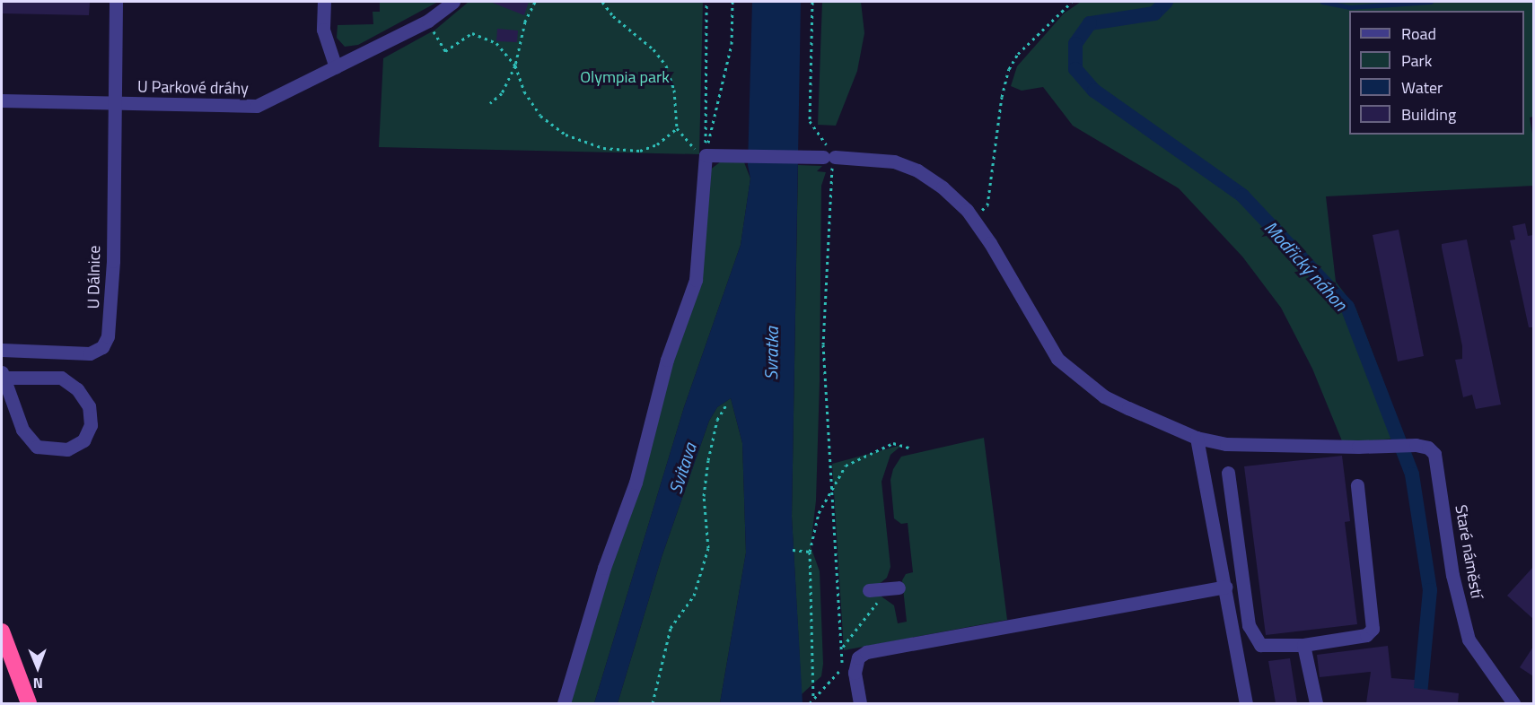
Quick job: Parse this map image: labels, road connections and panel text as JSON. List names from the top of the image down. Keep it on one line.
{"streets":{"street":["U Parkové dráhy","U Dálnice","Staré náměstí"]},"crossings":[["U Parkové dráhy","U Dálnice"]],"water":["Modřický náhon","Svratka","Svitava"],"parks":["Olympia park"],"legend":["Road","Park","Water","Building"],"north":"bottom"}
